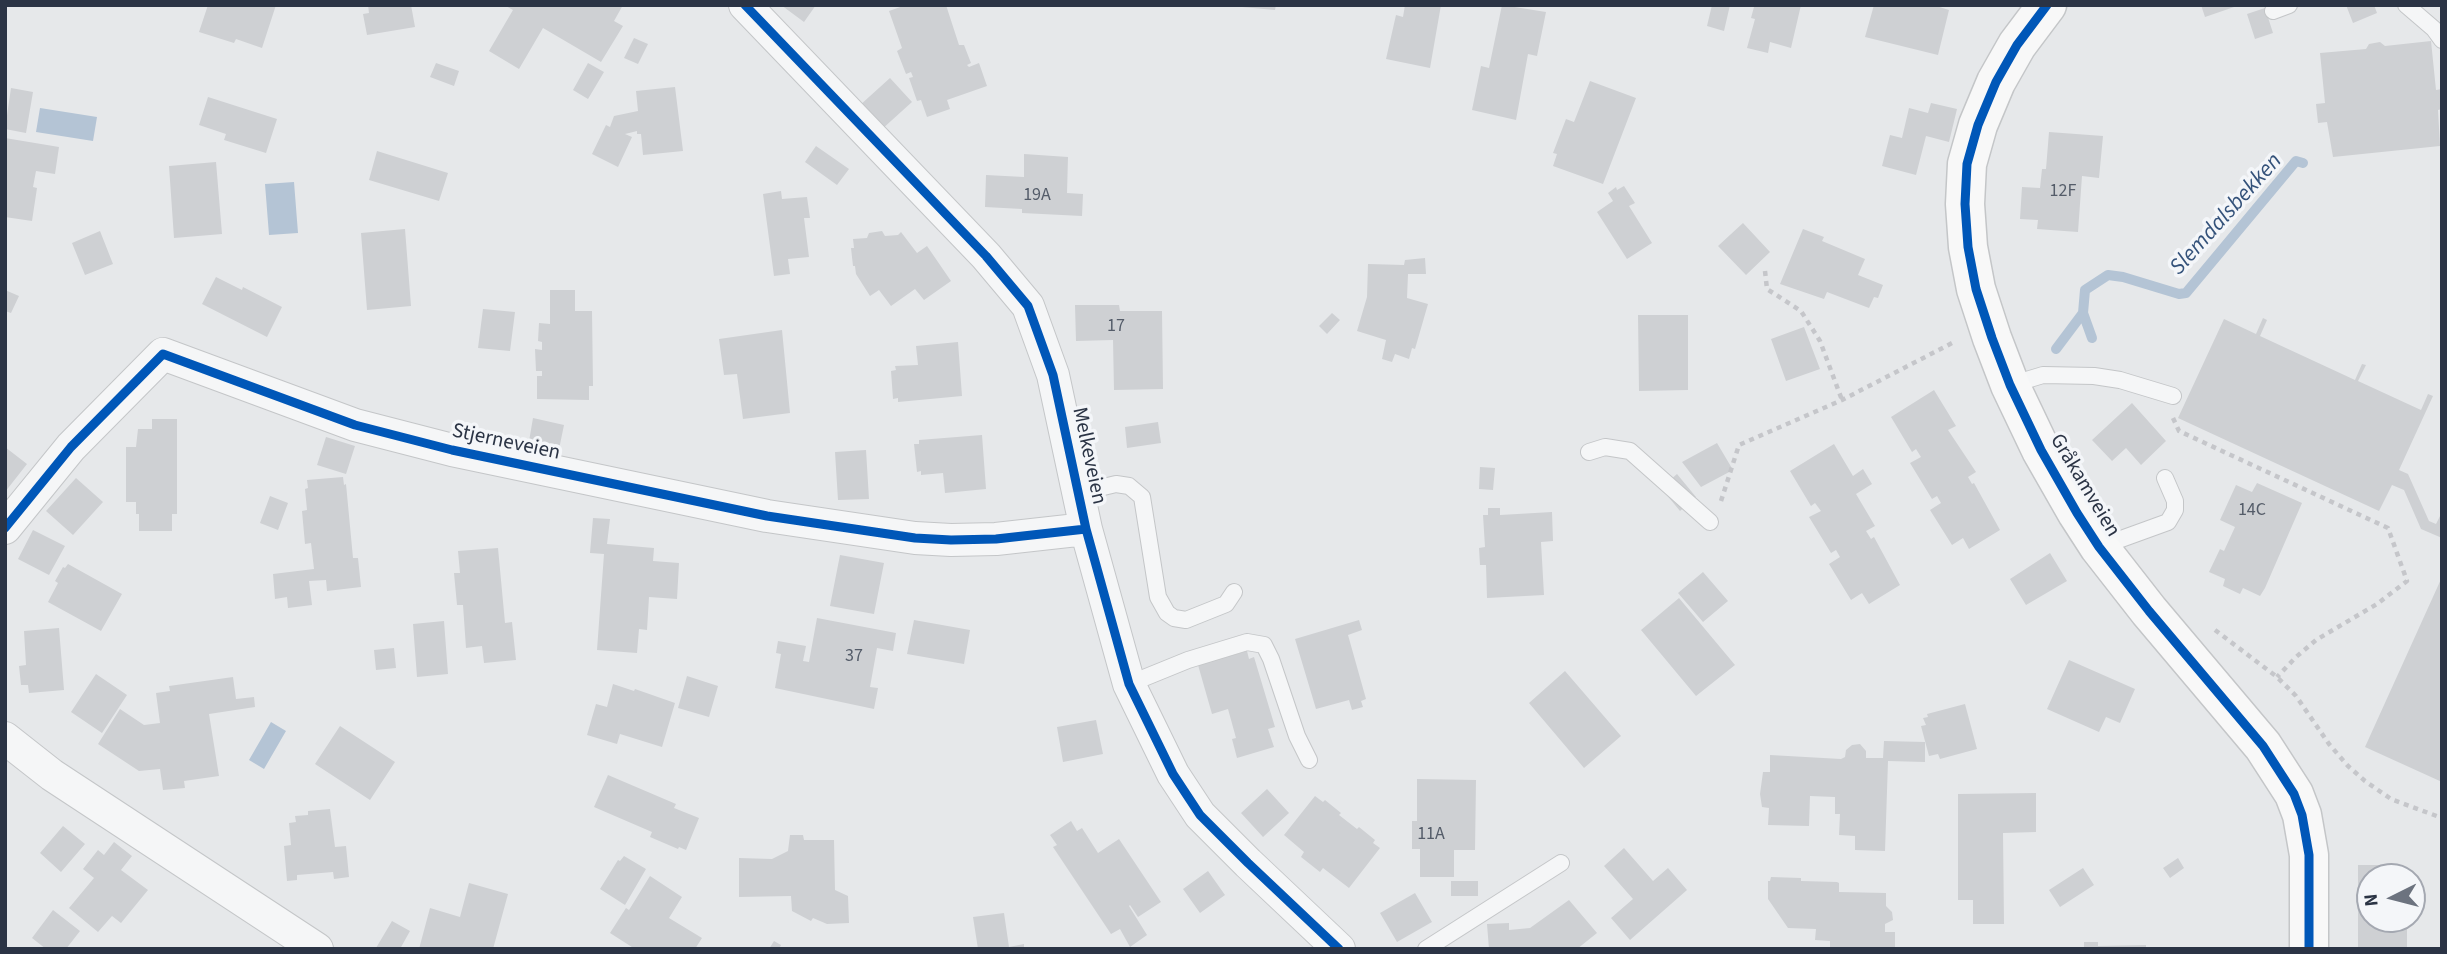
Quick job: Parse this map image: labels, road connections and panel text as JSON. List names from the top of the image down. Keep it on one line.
{"streets":{"street":["Stjerneveien","Melkeveien","Gråkamveien"]},"crossings":[["Stjerneveien","Melkeveien"]],"water":["Slemdalsbekken"],"house_numbers":["12F","19A","17","14C","37","11A"],"north":"left"}
